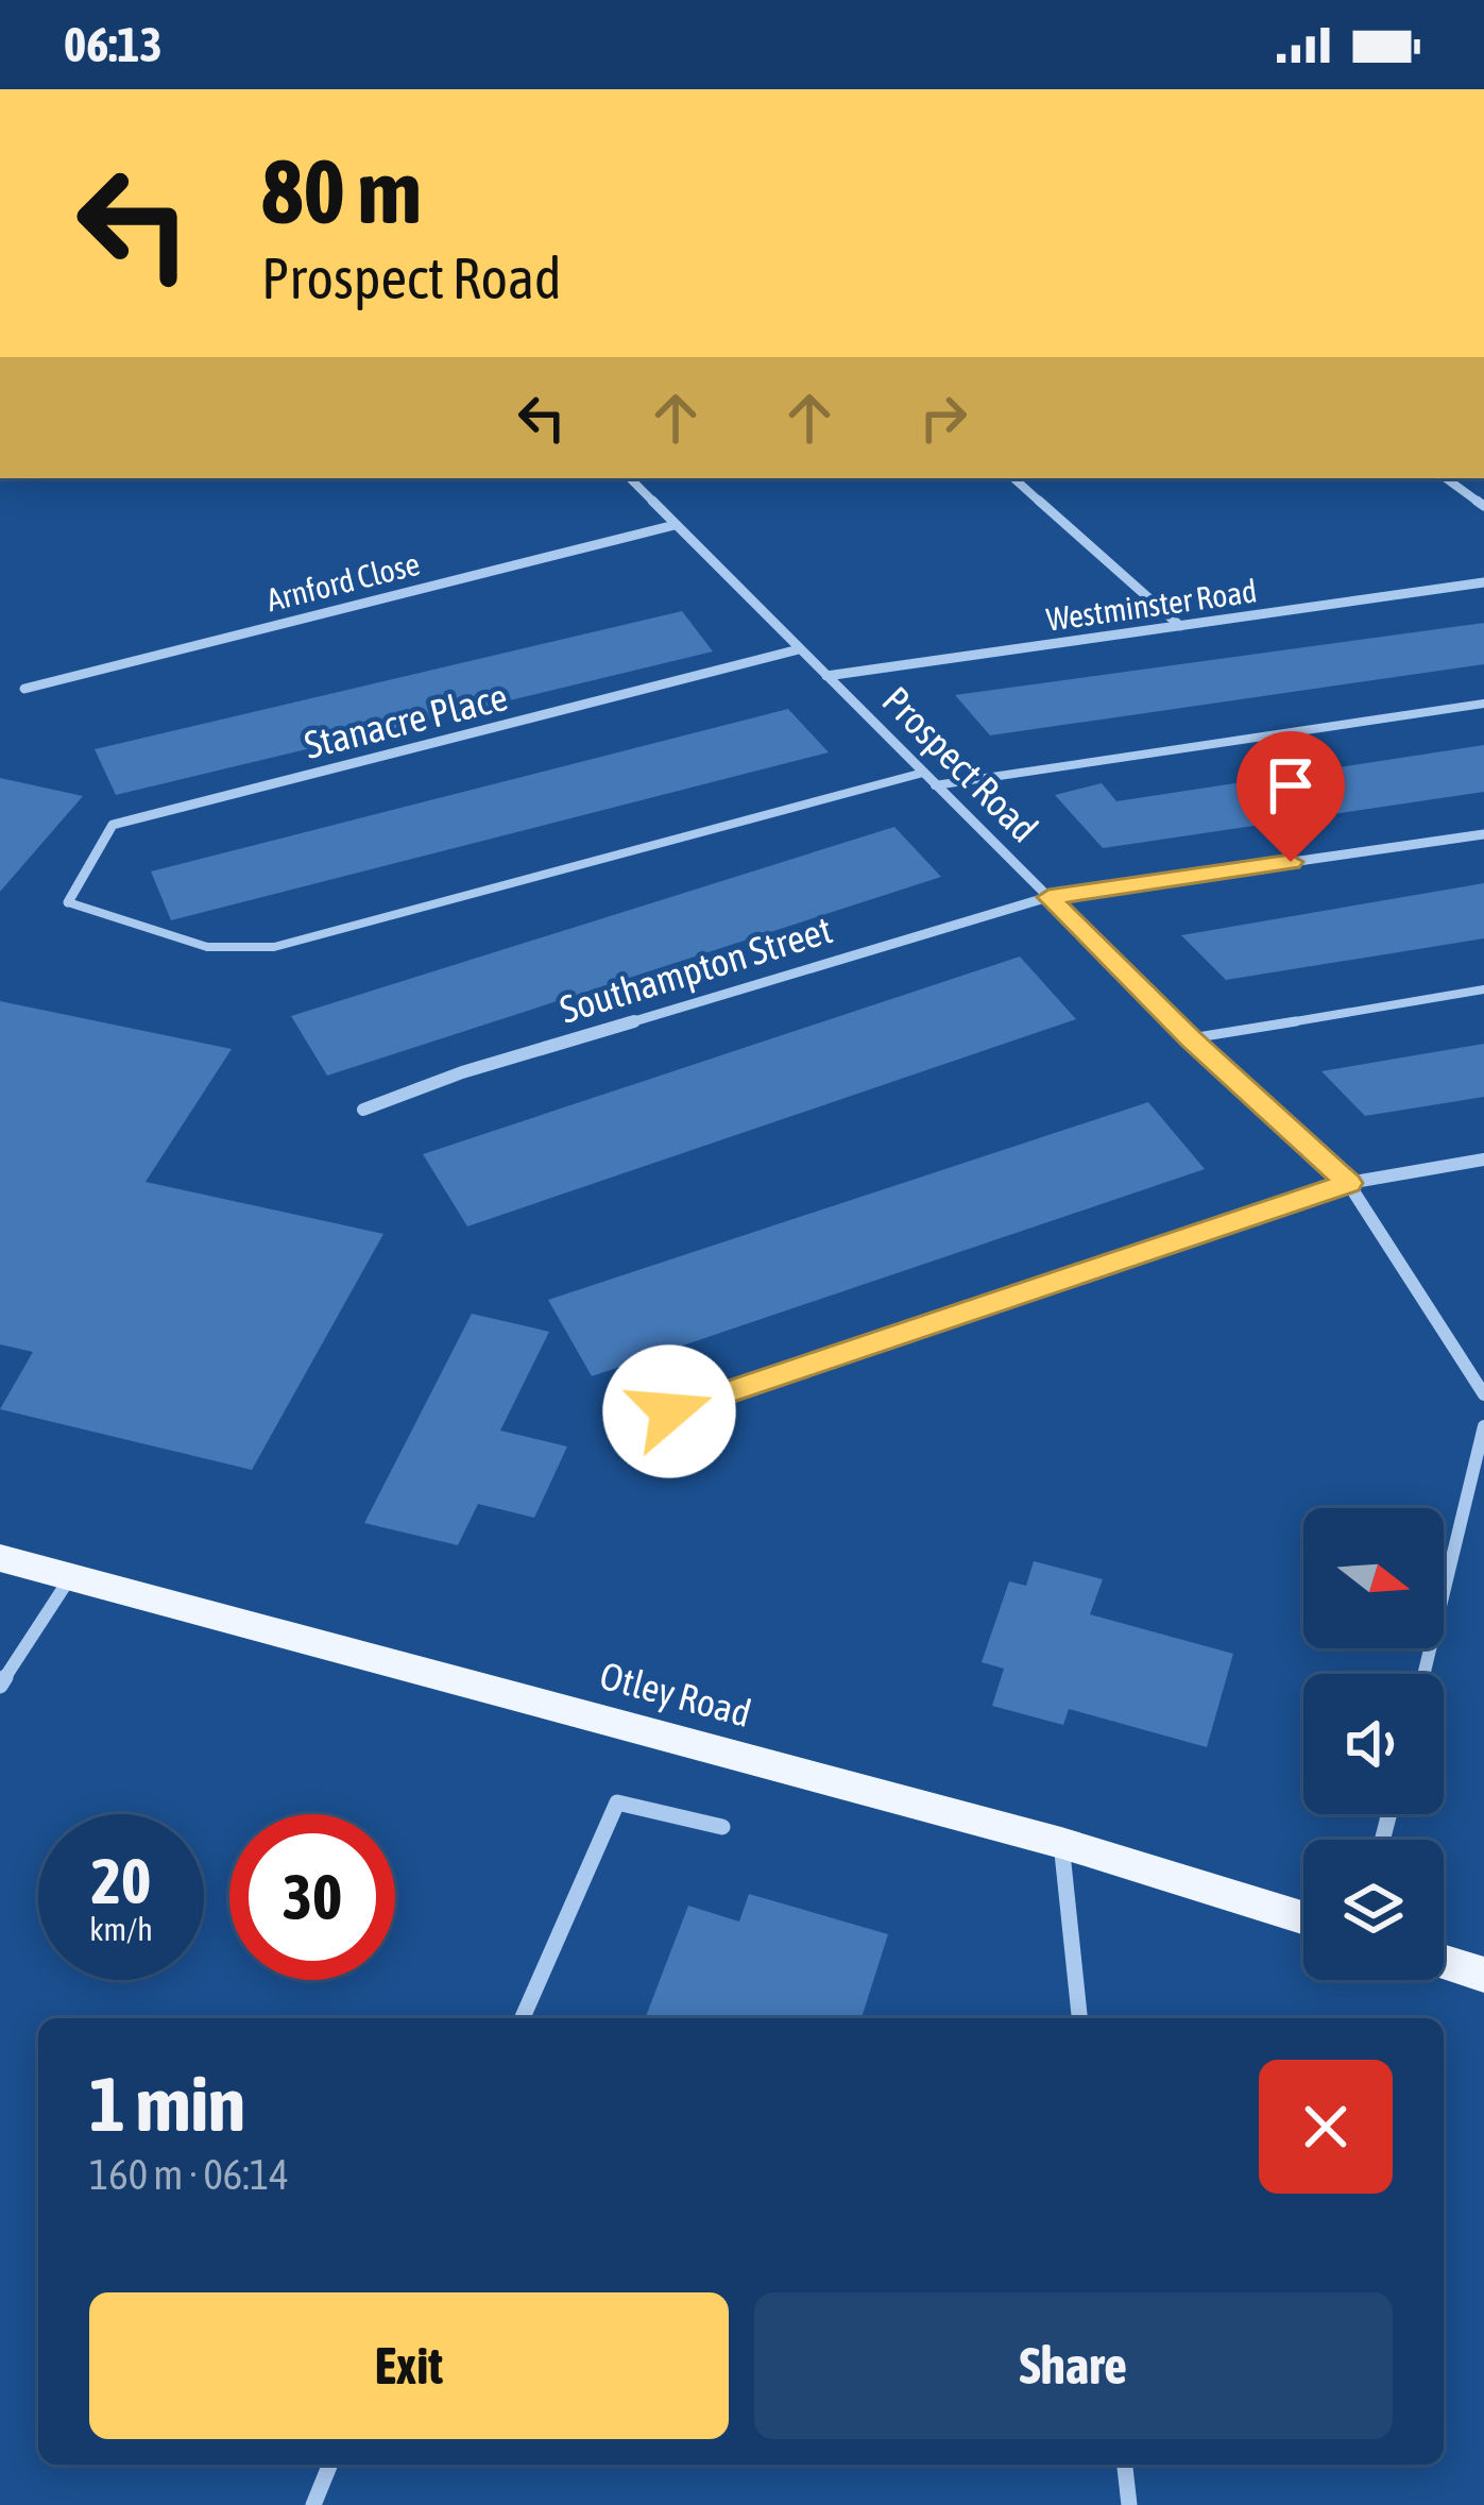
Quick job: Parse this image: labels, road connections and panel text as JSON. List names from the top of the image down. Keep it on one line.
{"streets":{"main road":["Otley Road"],"street":["Arnford Close","Westminster Road","Stanacre Place","Prospect Road","Southampton Street"]},"crossings":[["Arnford Close","Prospect Road"],["Westminster Road","Prospect Road"],["Stanacre Place","Prospect Road"],["Prospect Road","Southampton Street"]],"north":"right","page":{"status":"06:13","turn":["80 m","Prospect Road"],"speed":"20 km/h","limit":"30","heading":["1 min","160 m · 06:14"],"buttons":["Exit","Share"]}}
